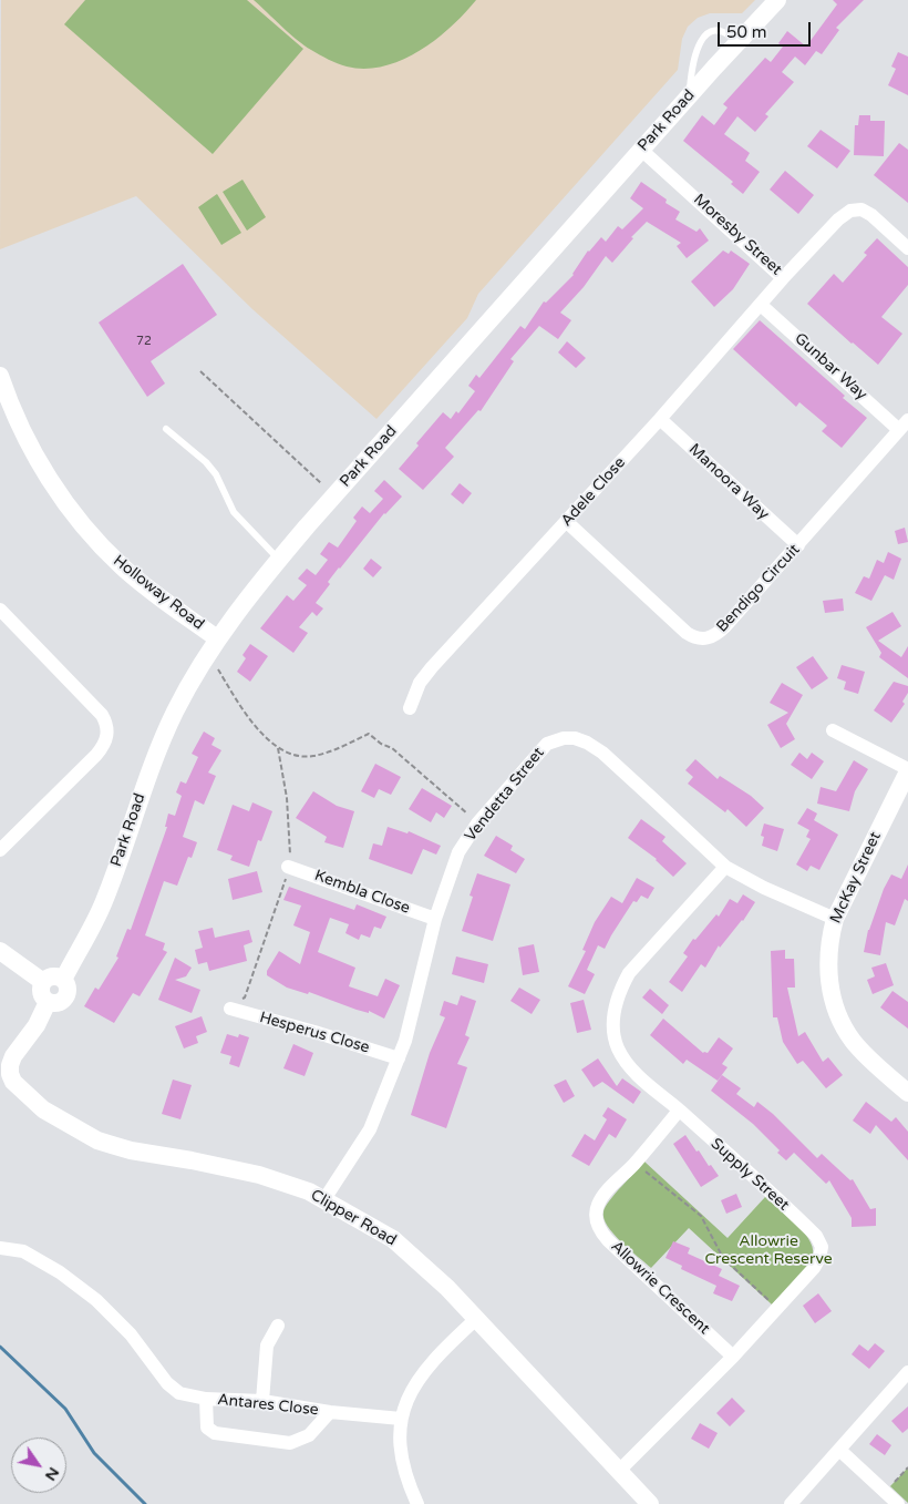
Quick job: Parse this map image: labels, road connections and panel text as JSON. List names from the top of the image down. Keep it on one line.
{"streets":{"street":["Park Road","Moresby Street","Gunbar Way","Manoora Way","Adele Close","Bendigo Circuit","Holloway Road","Vendetta Street","McKay Street","Kembla Close","Hesperus Close","Supply Street","Clipper Road","Allowrie Crescent","Antares Close"]},"crossings":[["Park Road","Moresby Street"],["Park Road","Holloway Road"],["Park Road","Clipper Road"],["Moresby Street","Adele Close"],["Gunbar Way","Adele Close"],["Gunbar Way","Bendigo Circuit"],["Manoora Way","Adele Close"],["Manoora Way","Bendigo Circuit"],["Adele Close","Bendigo Circuit"],["Vendetta Street","McKay Street"],["Vendetta Street","Kembla Close"],["Vendetta Street","Hesperus Close"],["Vendetta Street","Supply Street"],["Vendetta Street","Clipper Road"],["Supply Street","Clipper Road"],["Supply Street","Allowrie Crescent"]],"parks":["Allowrie Crescent Reserve"],"house_numbers":["72"],"scale_bar":"50 m","north":"bottom right"}
